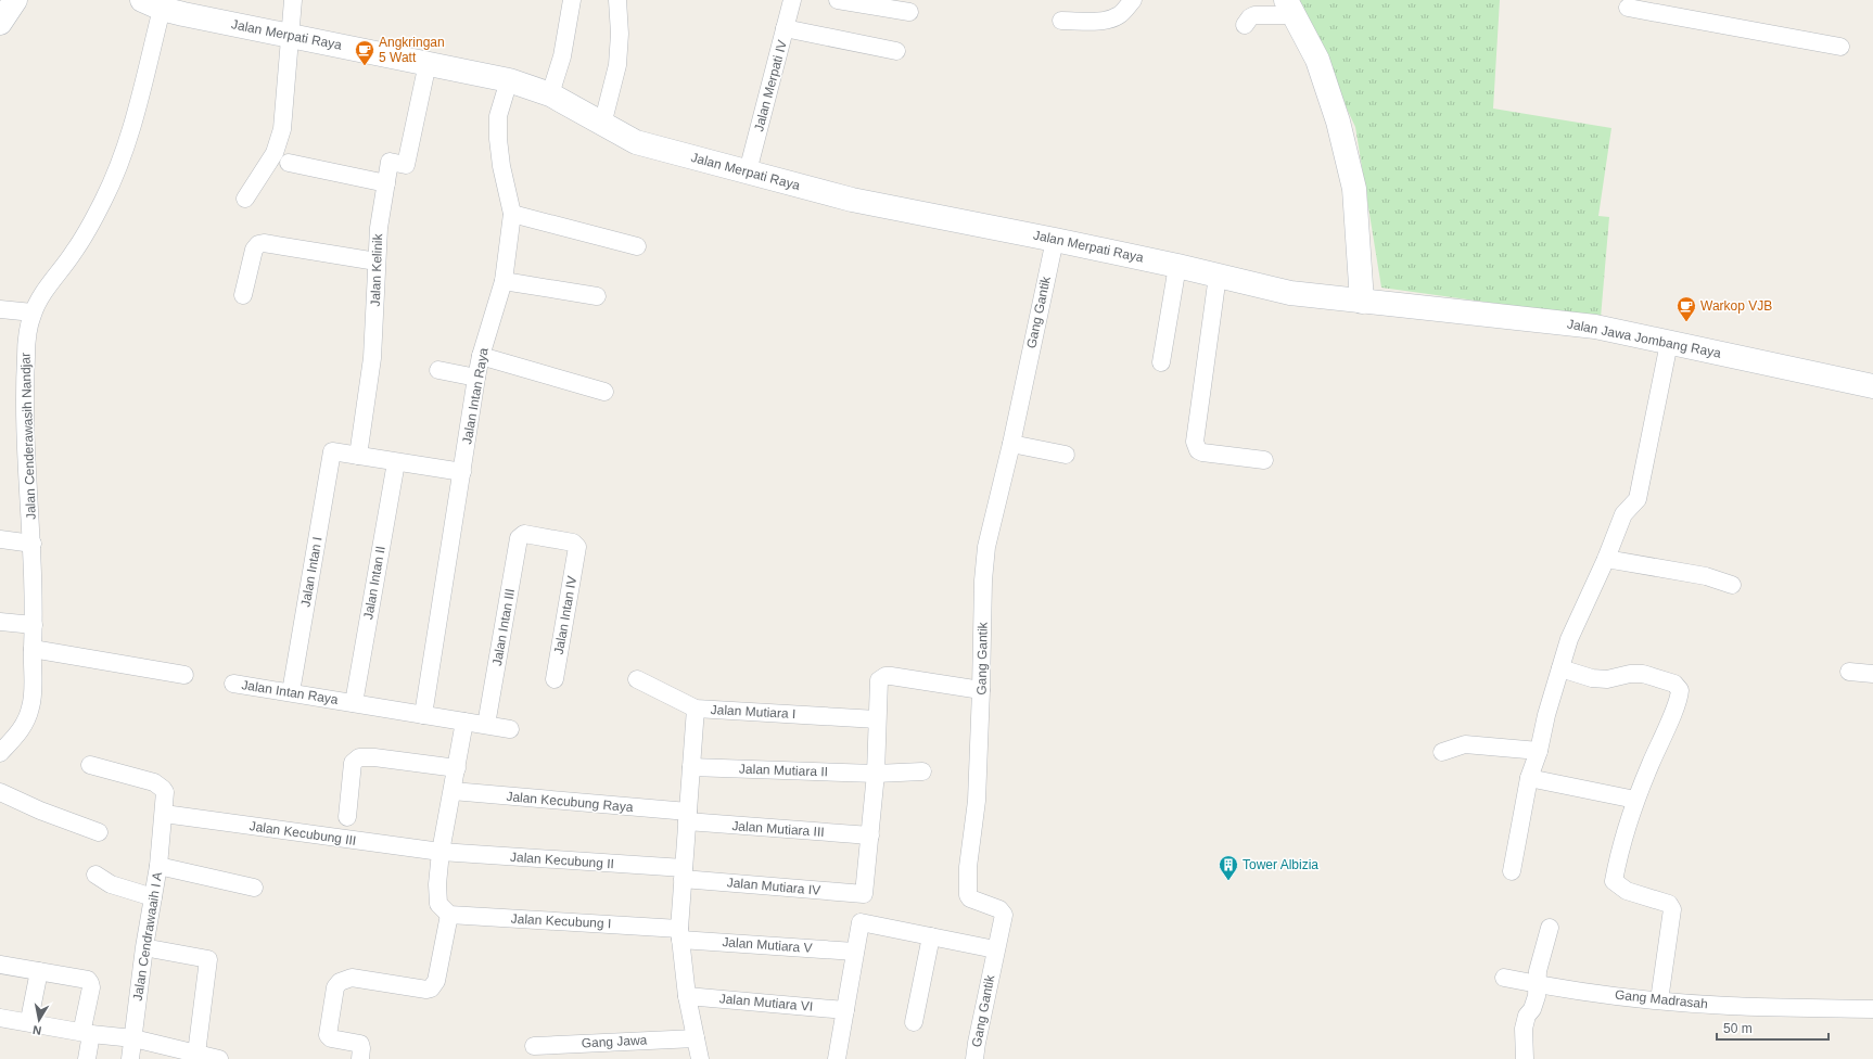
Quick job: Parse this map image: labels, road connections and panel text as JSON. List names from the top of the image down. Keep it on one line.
{"streets":{"main road":["Jalan Merpati Raya","Jalan Jawa Jombang Raya"],"street":["Jalan Merpati IV","Jalan Kelinik","Gang Gantik","Jalan Intan Raya","Jalan Cenderawasih Nandjar","Jalan Intan I","Jalan Intan II","Jalan Intan IV","Jalan Intan III","Jalan Mutiara I","Jalan Mutiara II","Jalan Kecubung Raya","Jalan Mutiara III","Jalan Kecubung III","Jalan Kecubung II","Jalan Mutiara IV","Jalan Kecubung I","Jalan Cendrawaaih I A","Jalan Mutiara V","Gang Madrasah","Jalan Mutiara VI","Gang Jawa"]},"crossings":[["Jalan Merpati Raya","Jalan Merpati IV"],["Jalan Merpati Raya","Jalan Kelinik"],["Jalan Merpati Raya","Gang Gantik"],["Jalan Merpati Raya","Jalan Jawa Jombang Raya"],["Jalan Merpati Raya","Jalan Intan Raya"],["Jalan Merpati Raya","Jalan Cenderawasih Nandjar"],["Jalan Kelinik","Jalan Intan I"],["Jalan Intan Raya","Jalan Intan I"],["Jalan Intan Raya","Jalan Intan II"],["Jalan Intan Raya","Jalan Intan III"],["Jalan Intan IV","Jalan Intan III"],["Jalan Kecubung Raya","Jalan Mutiara III"],["Jalan Mutiara III","Jalan Mutiara IV"],["Jalan Kecubung III","Jalan Kecubung II"],["Jalan Kecubung III","Jalan Cendrawaaih I A"],["Jalan Kecubung II","Jalan Mutiara IV"],["Jalan Kecubung I","Jalan Mutiara V"]],"places":{"cafe":["Angkringan 5 Watt","Warkop VJB"],"building":["Tower Albizia"]},"scale_bar":"50 m","north":"bottom"}
